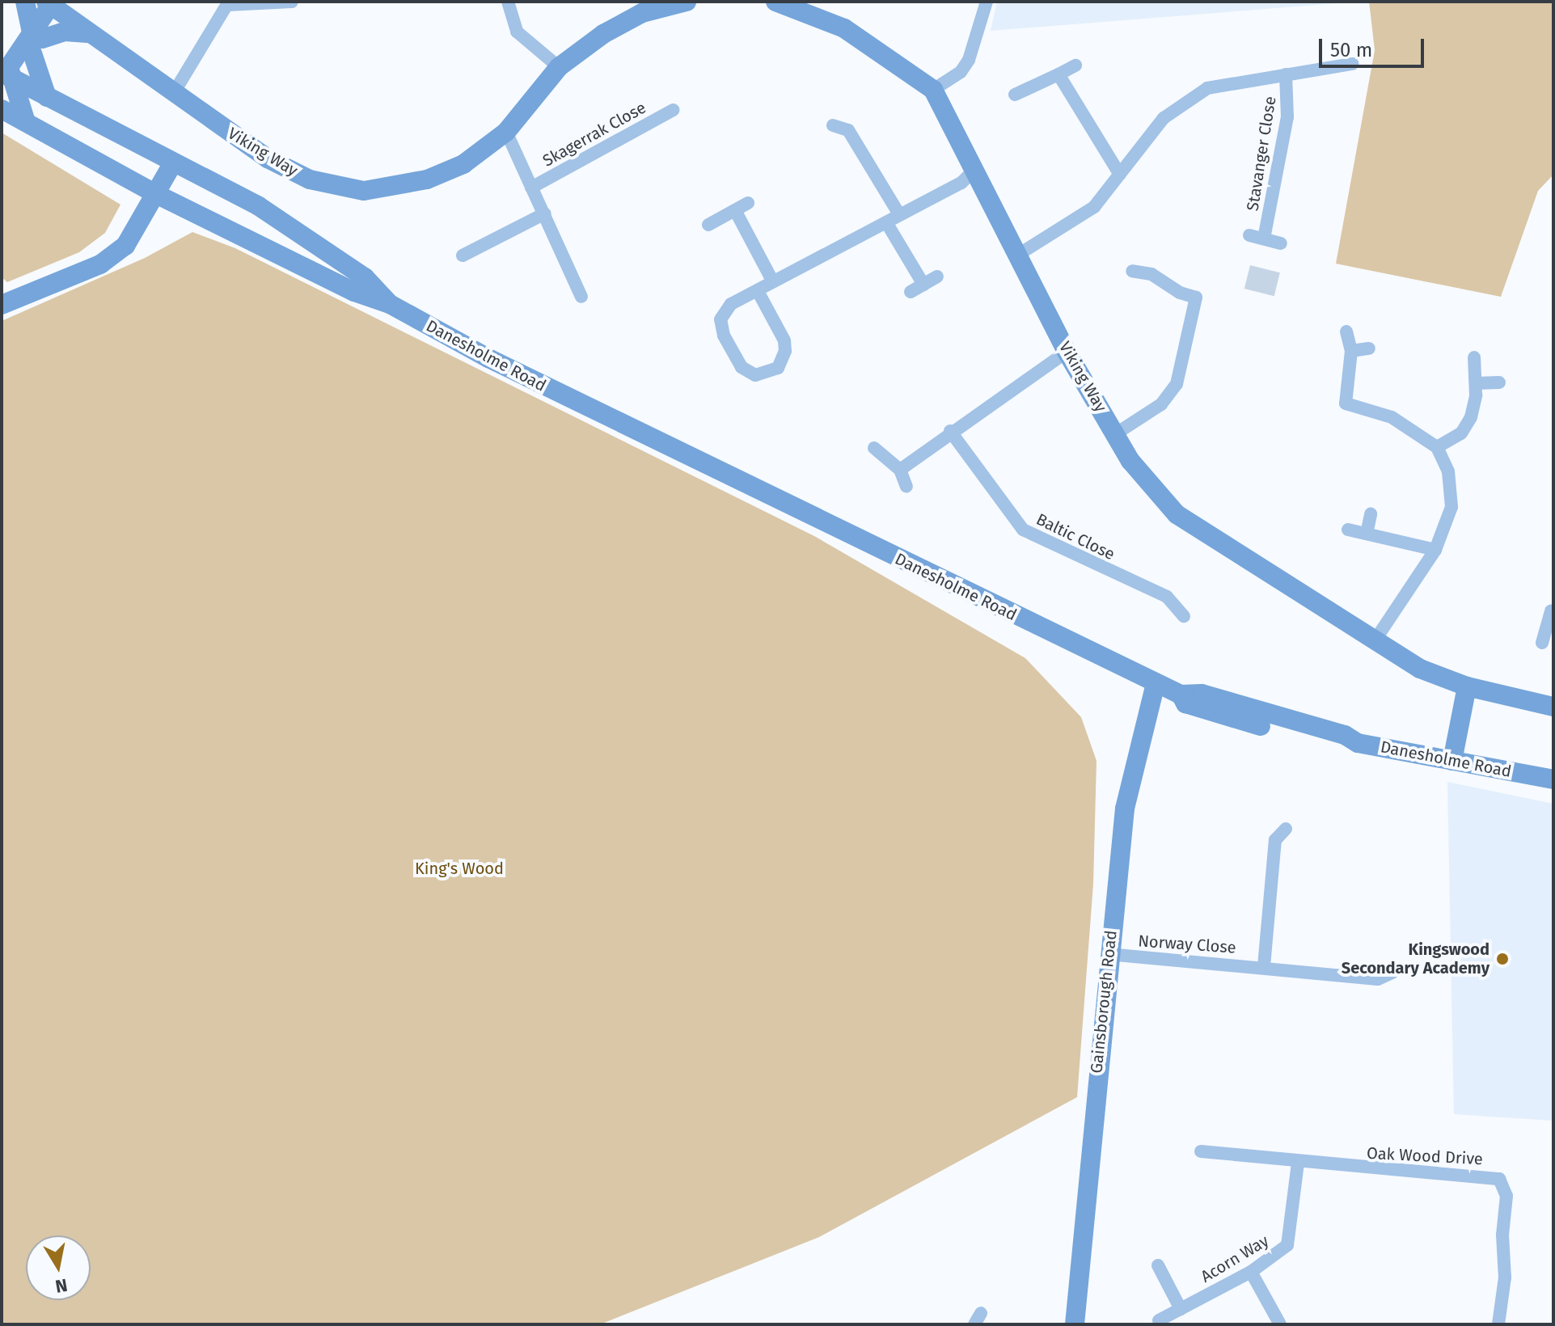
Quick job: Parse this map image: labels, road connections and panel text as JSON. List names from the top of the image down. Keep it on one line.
{"streets":{"street":["Skagerrak Close","Viking Way","Stavanger Close","Danesholme Road","Baltic Close","Norway Close","Gainsborough Road","Oak Wood Drive","Acorn Way"]},"crossings":[["Skagerrak Close","Viking Way"],["Viking Way","Stavanger Close"],["Danesholme Road","Gainsborough Road"],["Norway Close","Gainsborough Road"],["Oak Wood Drive","Acorn Way"]],"parks":["King's Wood"],"places":["Kingswood Secondary Academy"],"scale_bar":"50 m","north":"bottom"}
